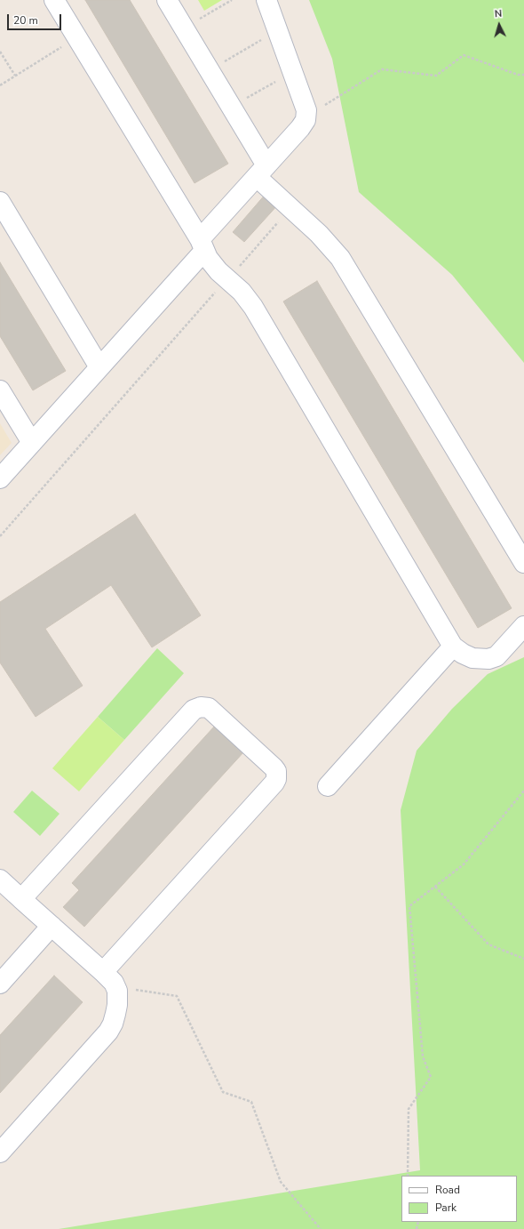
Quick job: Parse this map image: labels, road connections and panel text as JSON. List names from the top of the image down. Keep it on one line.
{"legend":["Road","Park"],"scale_bar":"20 m","north":"top"}
